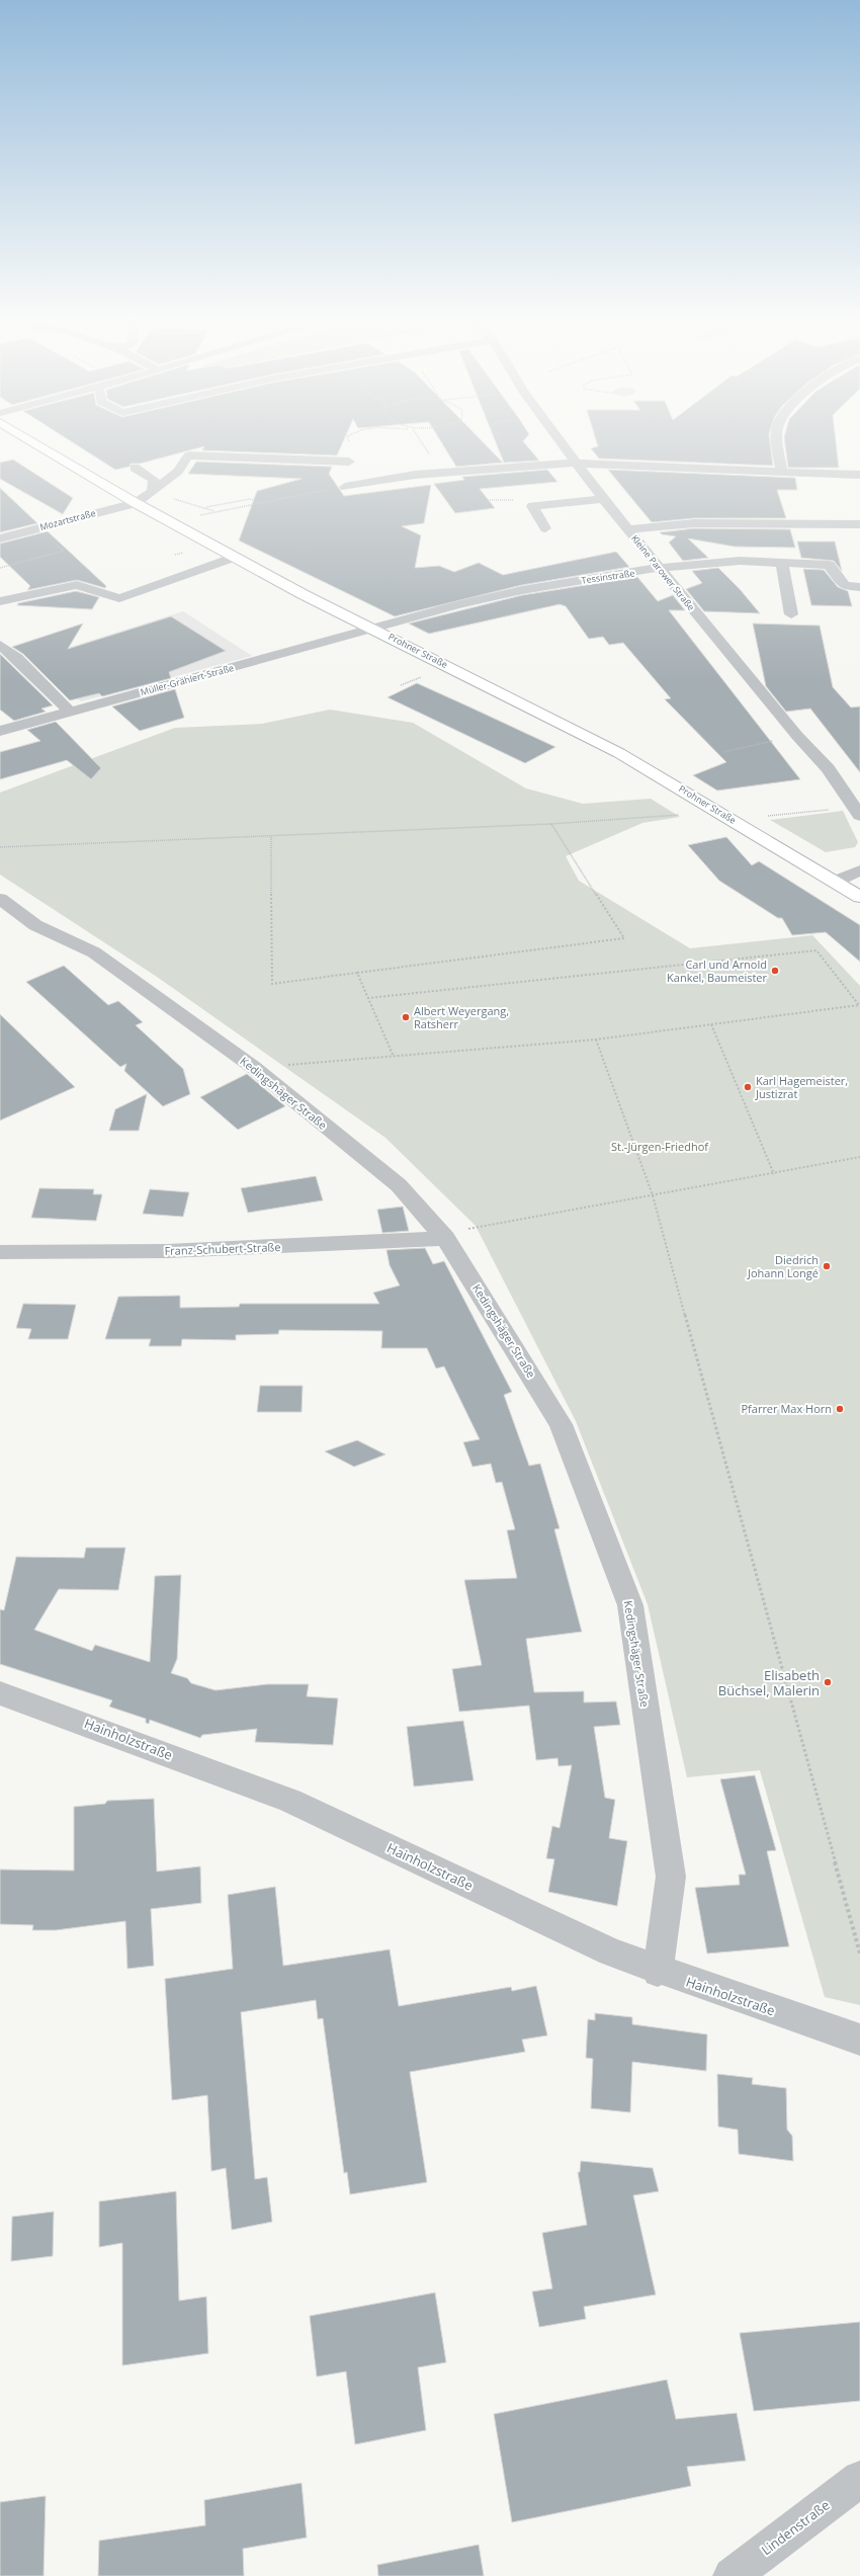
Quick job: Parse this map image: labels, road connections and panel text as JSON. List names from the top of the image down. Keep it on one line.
{"streets":{"main road":["Prohner Straße"],"street":["Mozartstraße","Kleine Parower Straße","Tessinstraße","Müller-Grählert-Straße","Kedingshäger Straße","Franz-Schubert-Straße","Hainholzstraße","Lindenstraße"]},"crossings":[["Mozartstraße","Prohner Straße"],["Kleine Parower Straße","Tessinstraße"],["Tessinstraße","Prohner Straße"],["Tessinstraße","Müller-Grählert-Straße"],["Prohner Straße","Müller-Grählert-Straße"],["Kedingshäger Straße","Franz-Schubert-Straße"],["Kedingshäger Straße","Hainholzstraße"]],"parks":["St.-Jürgen-Friedhof"],"places":["Carl und Arnold Kankel, Baumeister","Albert Weyergang, Ratsherr","Karl Hagemeister, Justizrat","Diedrich Johann Longé","Pfarrer Max Horn","Elisabeth Büchsel, Malerin"]}
